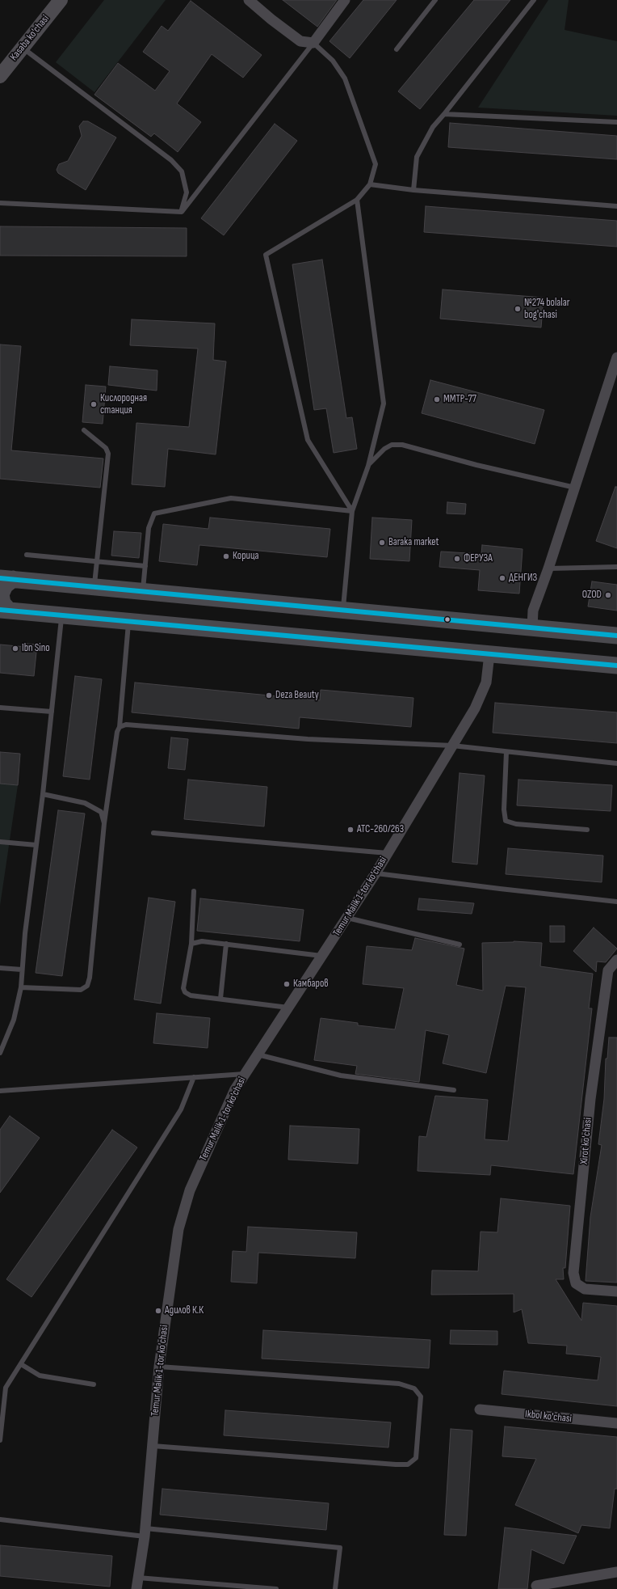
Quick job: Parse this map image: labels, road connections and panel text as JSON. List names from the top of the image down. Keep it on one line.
{"streets":{"street":["Kasaba ko'chasi","Temur Malik 1-tor ko'chasi","Xirot ko'chasi","Ikbol ko'chasi"]},"places":["№274 bolalar bog'chasi","MMTP-77","Кислородная станция","Baraka market","Корица","ФЕРУЗА","ДЕНГИЗ","OZOD","Ibn Sino","Deza Beauty","АТС-260/263","Камбаров","Адилов К.К"]}
